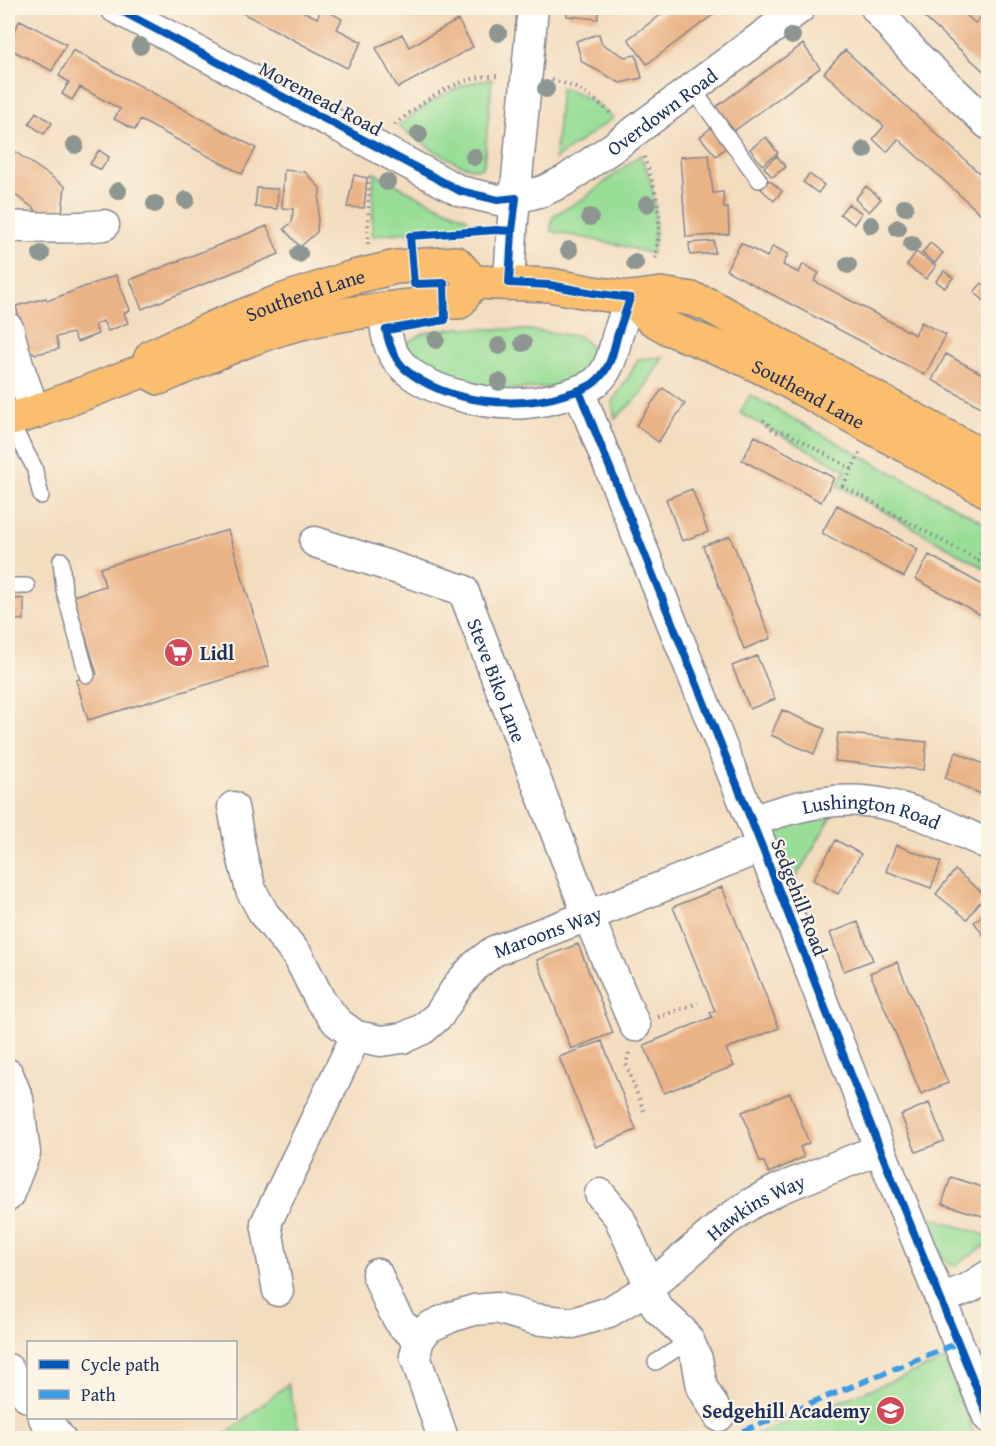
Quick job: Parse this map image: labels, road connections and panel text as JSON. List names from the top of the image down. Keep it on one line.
{"streets":{"main road":["Southend Lane"],"street":["Moremead Road","Overdown Road","Steve Biko Lane","Lushington Road","Sedgehill Road","Maroons Way","Hawkins Way"]},"crossings":[["Moremead Road","Overdown Road"],["Southend Lane","Sedgehill Road"],["Steve Biko Lane","Maroons Way"],["Lushington Road","Sedgehill Road"],["Lushington Road","Maroons Way"],["Sedgehill Road","Maroons Way"],["Sedgehill Road","Hawkins Way"]],"places":{"supermarket":["Lidl"],"school or university":["Sedgehill Academy"]},"legend":["Cycle path","Path"]}
